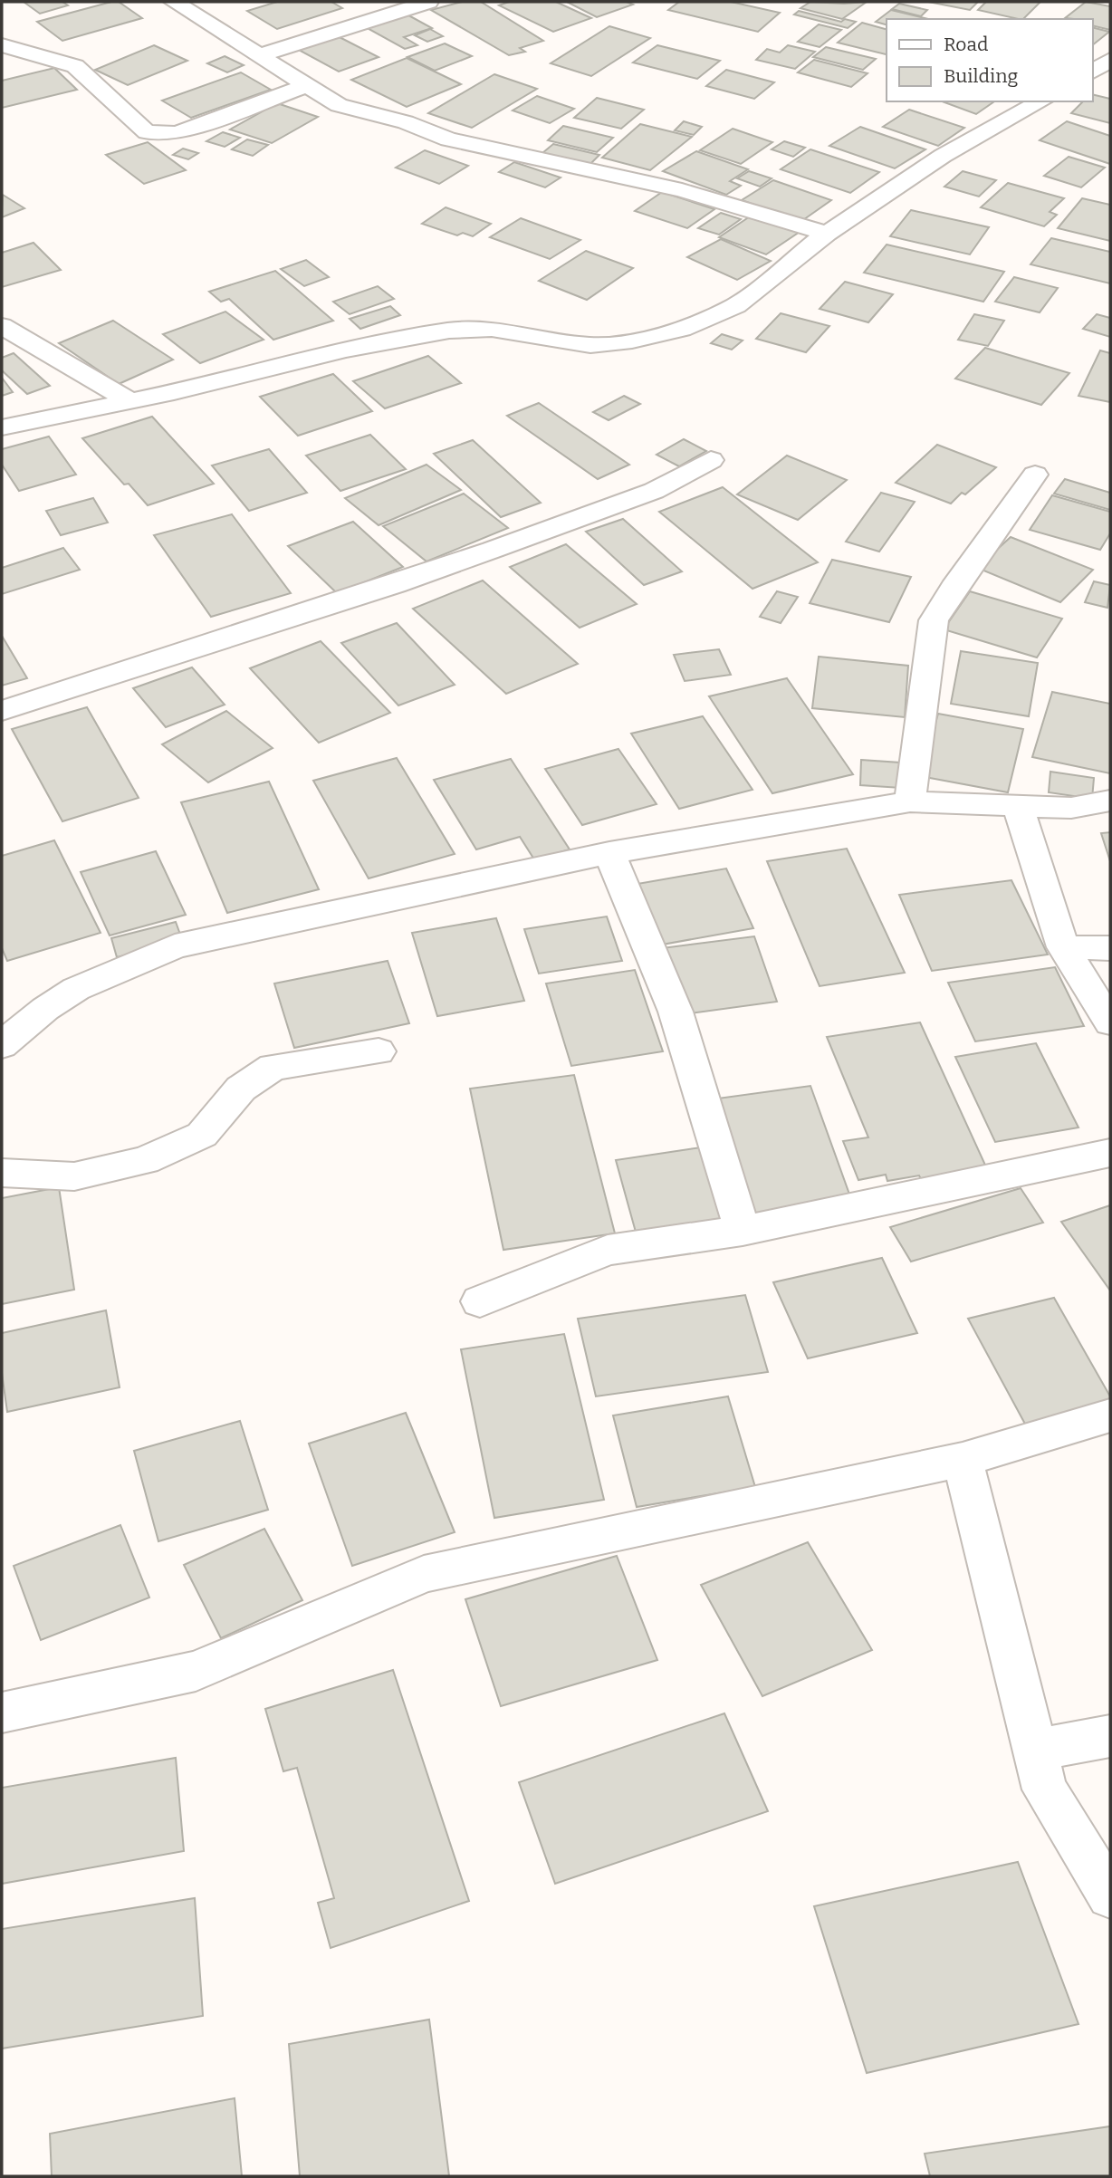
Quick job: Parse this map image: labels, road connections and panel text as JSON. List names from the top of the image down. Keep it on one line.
{"legend":["Road","Building"]}
